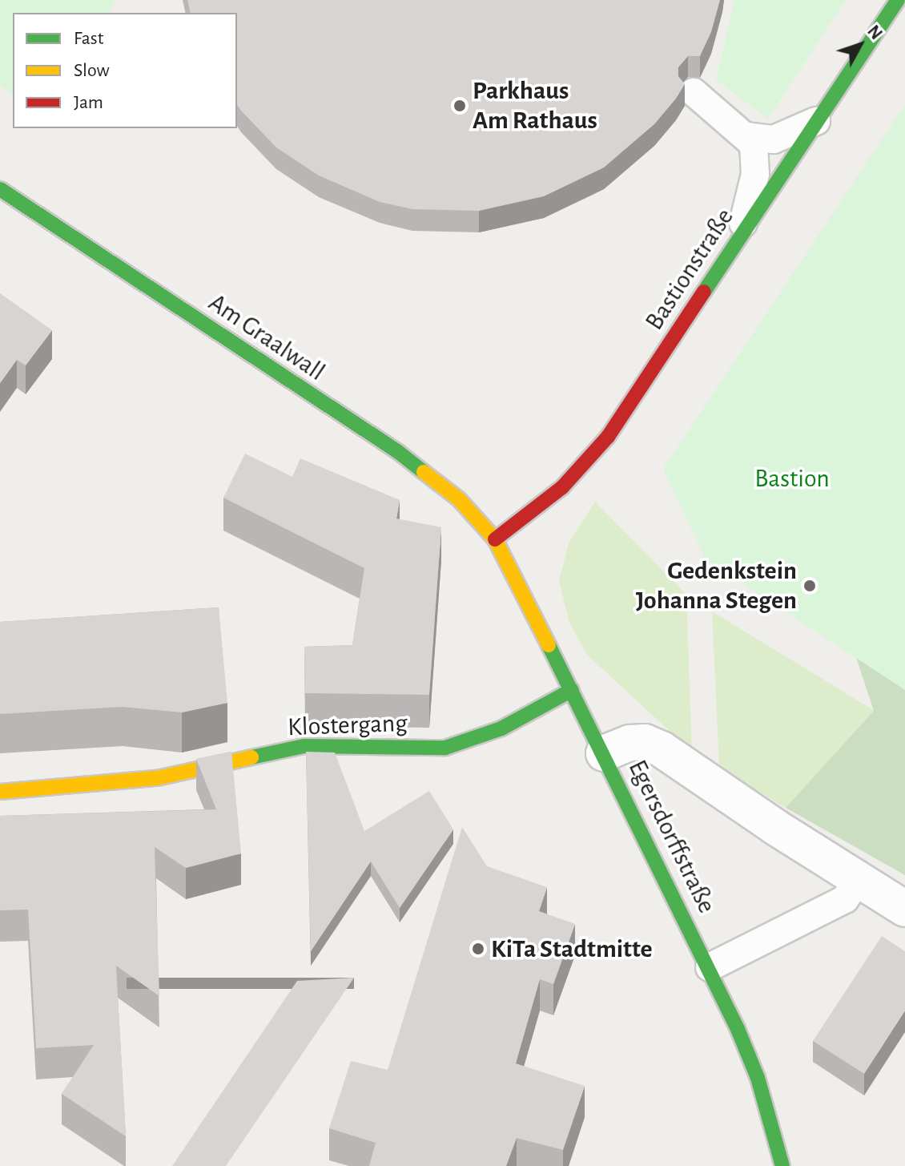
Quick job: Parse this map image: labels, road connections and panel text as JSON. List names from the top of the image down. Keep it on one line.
{"streets":{"street":["Bastionstraße","Am Graalwall","Klostergang","Egersdorffstraße"]},"crossings":[["Bastionstraße","Am Graalwall"],["Bastionstraße","Egersdorffstraße"],["Am Graalwall","Egersdorffstraße"],["Klostergang","Egersdorffstraße"]],"parks":["Bastion"],"places":["Parkhaus Am Rathaus","Gedenkstein Johanna Stegen","KiTa Stadtmitte"],"legend":["Fast","Slow","Jam"],"north":"top right"}
